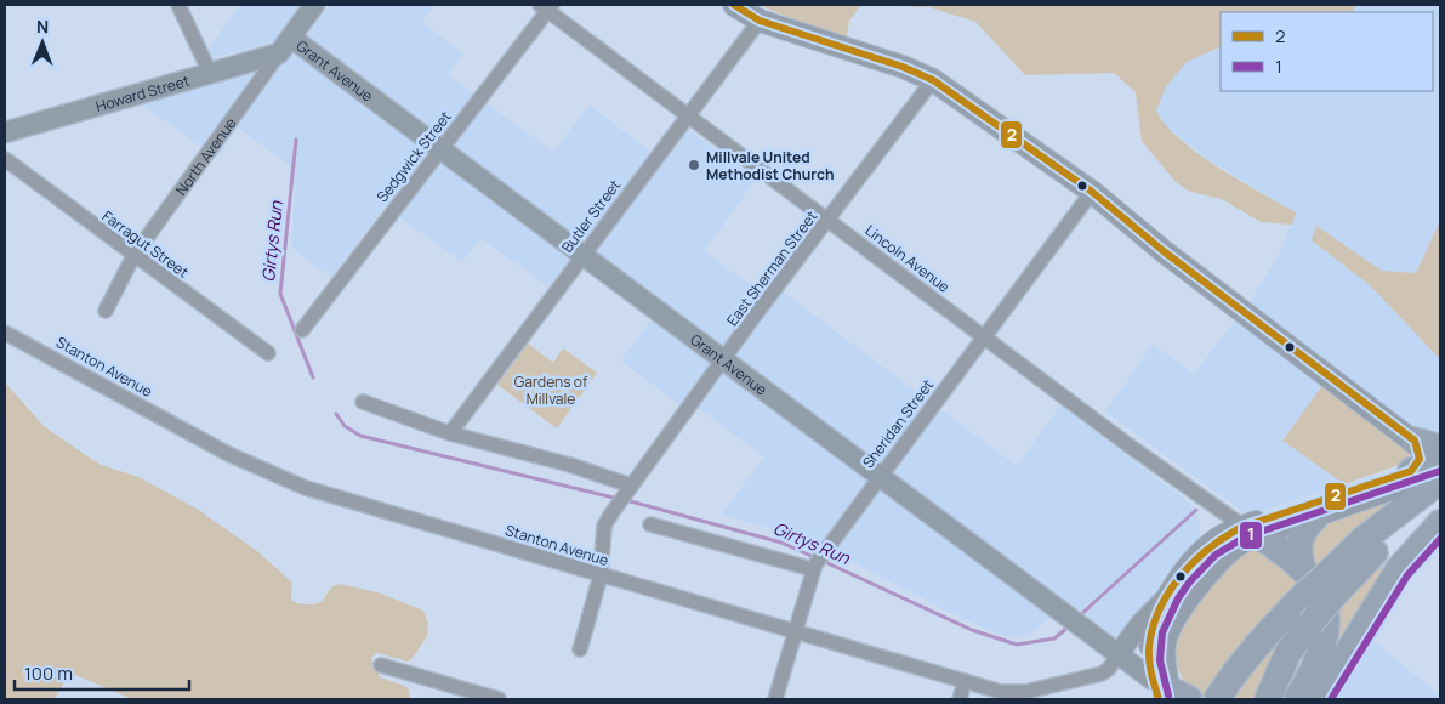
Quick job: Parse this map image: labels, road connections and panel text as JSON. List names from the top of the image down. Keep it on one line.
{"streets":{"street":["Grant Avenue","Howard Street","North Avenue","Sedgwick Street","Butler Street","Farragut Street","Lincoln Avenue","East Sherman Street","Stanton Avenue","Sheridan Street"]},"crossings":[["Grant Avenue","Howard Street"],["Grant Avenue","North Avenue"],["Grant Avenue","Sedgwick Street"],["Grant Avenue","Butler Street"],["Grant Avenue","East Sherman Street"],["Grant Avenue","Stanton Avenue"],["Grant Avenue","Sheridan Street"],["Howard Street","North Avenue"],["North Avenue","Farragut Street"],["Sedgwick Street","Lincoln Avenue"],["Butler Street","Lincoln Avenue"],["Lincoln Avenue","East Sherman Street"],["Lincoln Avenue","Sheridan Street"],["East Sherman Street","Stanton Avenue"],["Stanton Avenue","Sheridan Street"]],"water":["Girtys Run"],"parks":["Gardens of Millvale"],"places":["Millvale United Methodist Church"],"lines":["transit line 2","transit line 1"],"legend":["2","1"],"scale_bar":"100 m","north":"top"}
